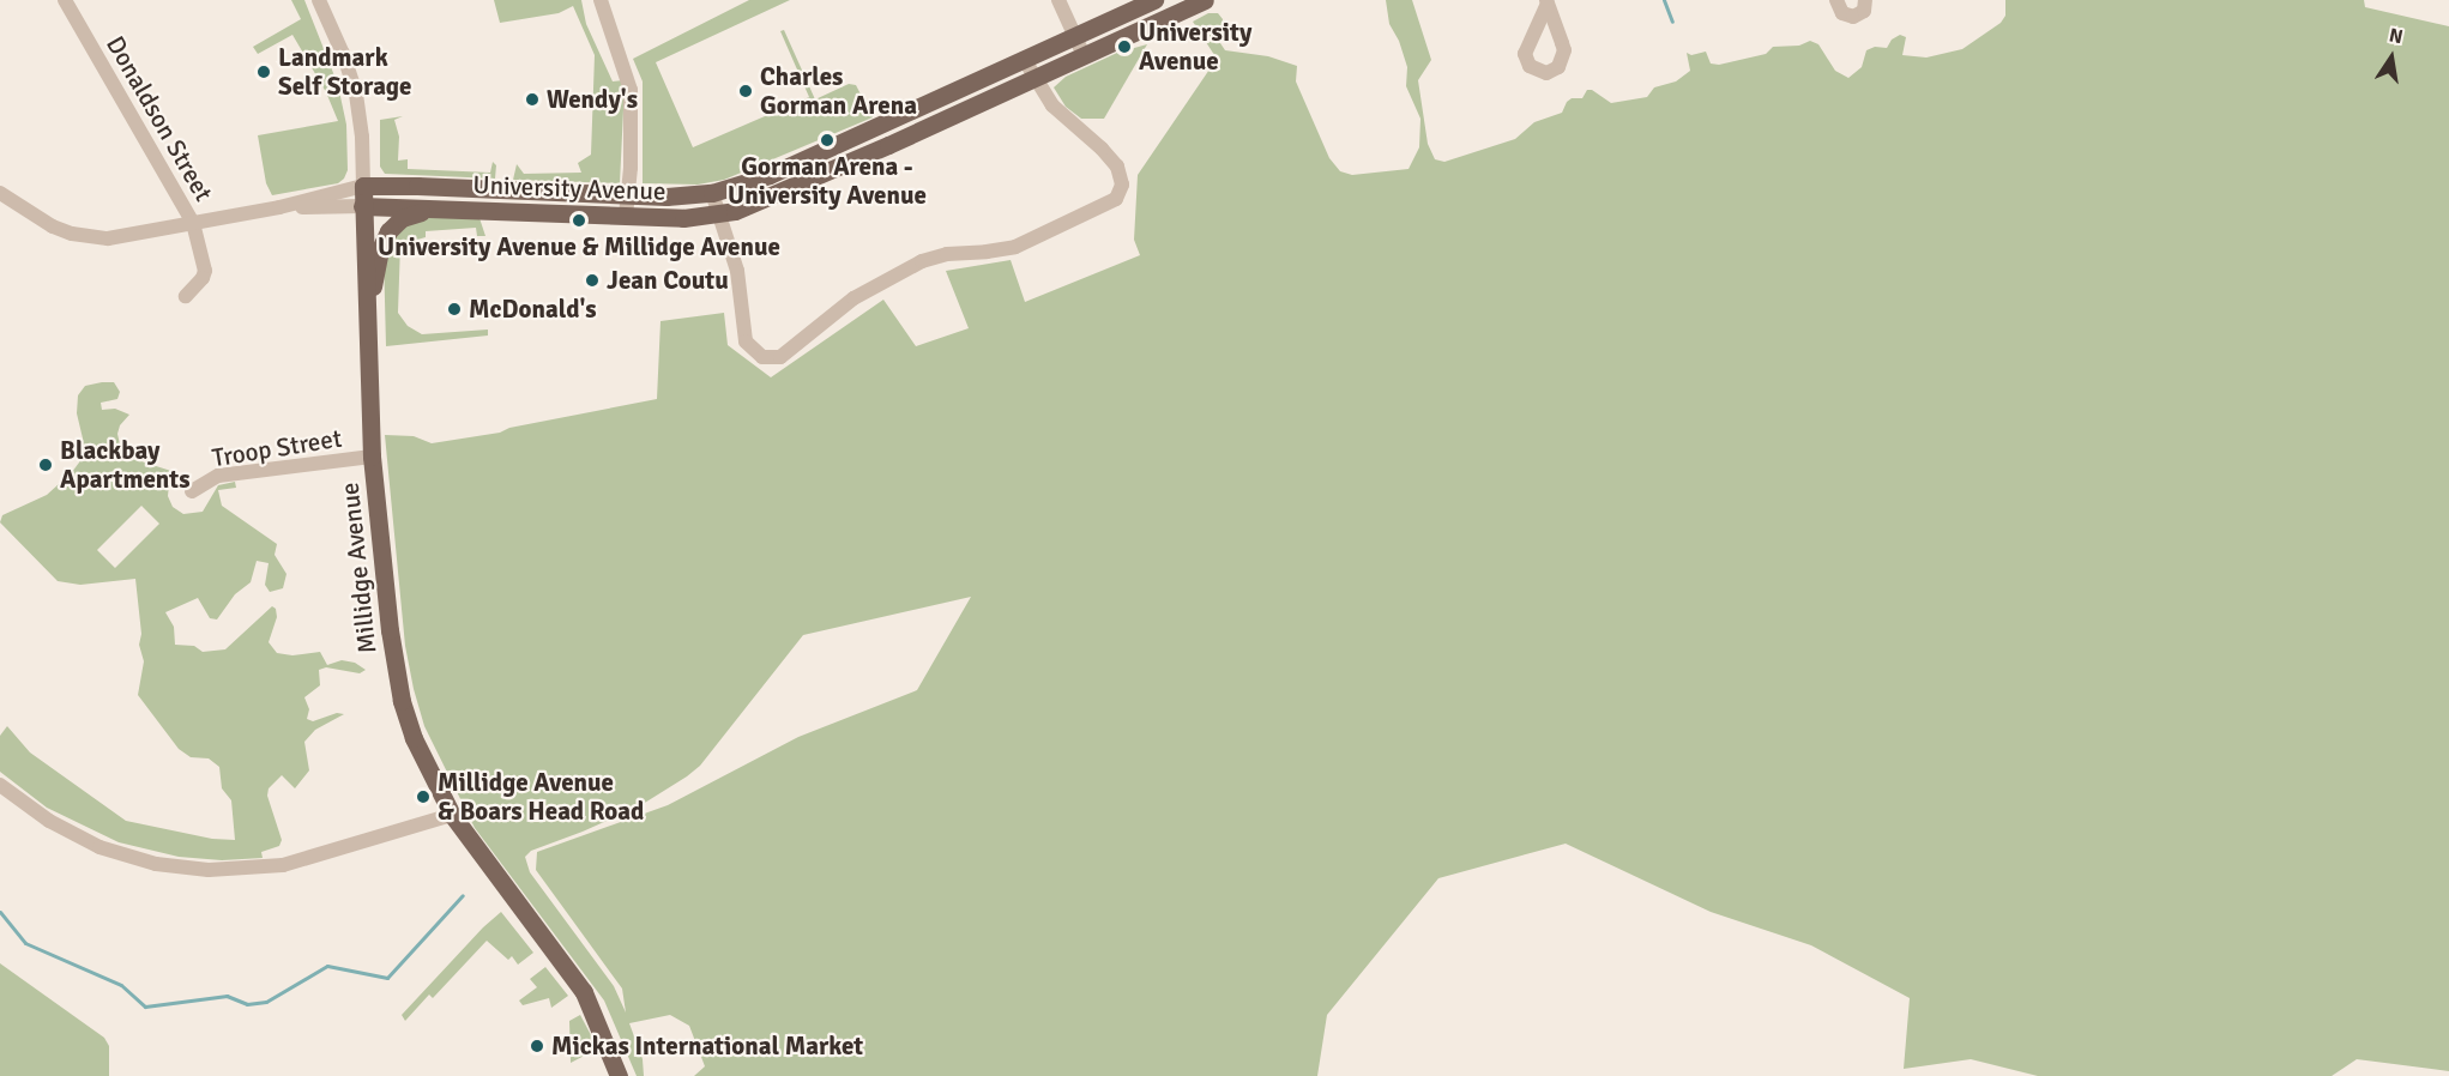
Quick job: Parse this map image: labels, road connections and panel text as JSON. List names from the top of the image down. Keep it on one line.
{"streets":{"main road":["University Avenue","Millidge Avenue"],"street":["Donaldson Street","Troop Street"]},"crossings":[["University Avenue","Millidge Avenue"],["Troop Street","Millidge Avenue"]],"places":["University Avenue","Landmark Self Storage","Charles Gorman Arena","Wendy's","Gorman Arena - University Avenue","University Avenue & Millidge Avenue","Jean Coutu","McDonald's","Blackbay Apartments","Millidge Avenue & Boars Head Road","Mickas International Market"],"north":"top"}
